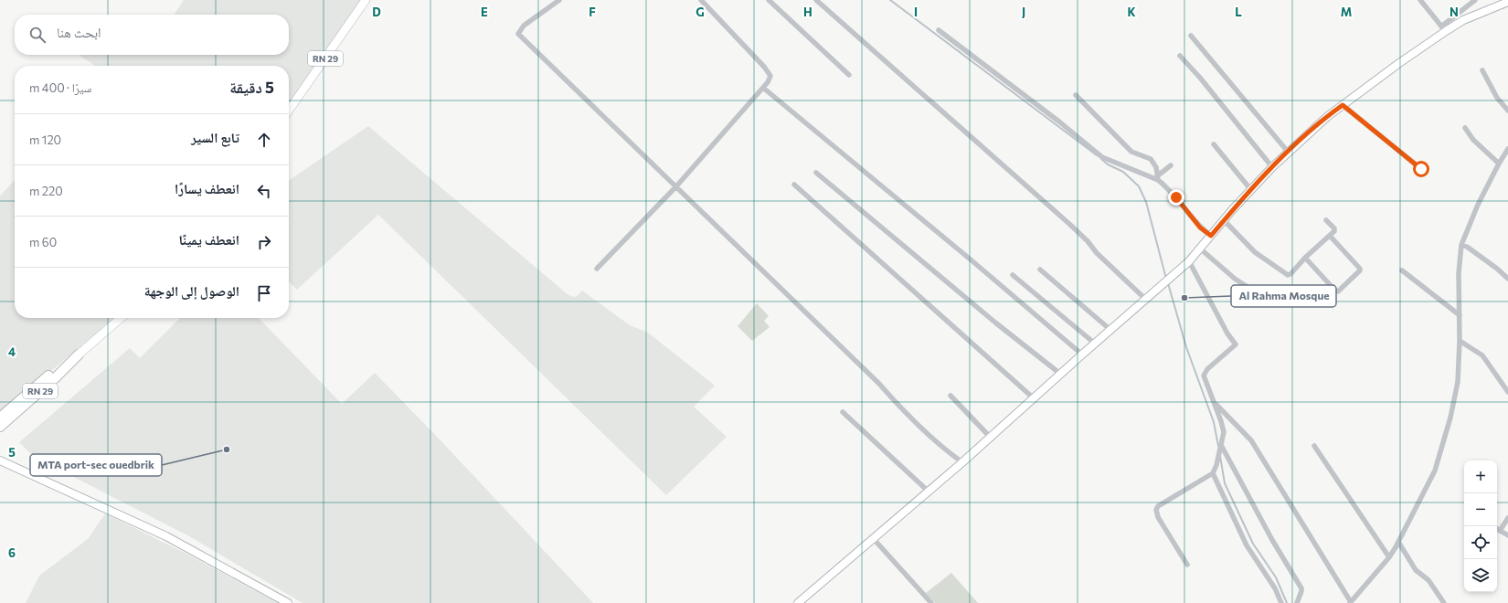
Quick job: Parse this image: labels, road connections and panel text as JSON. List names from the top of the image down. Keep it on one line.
{"streets":{"highway":["RN 29"]},"places":["Al Rahma Mosque","MTA port-sec ouedbrik"],"page":{"search":"ابحث هنا","heading":["5 دقيقة","سيرًا · 400 m"],"list":[["تابع السير","120 m"],["انعطف يسارًا","220 m"],["انعطف يمينًا","60 m"],"الوصول إلى الوجهة"],"map_buttons":["+","−"]},"grid":{"columns":["D","E","F","G","H","I","J","K","L","M","N"],"rows":["4","5","6"]}}
